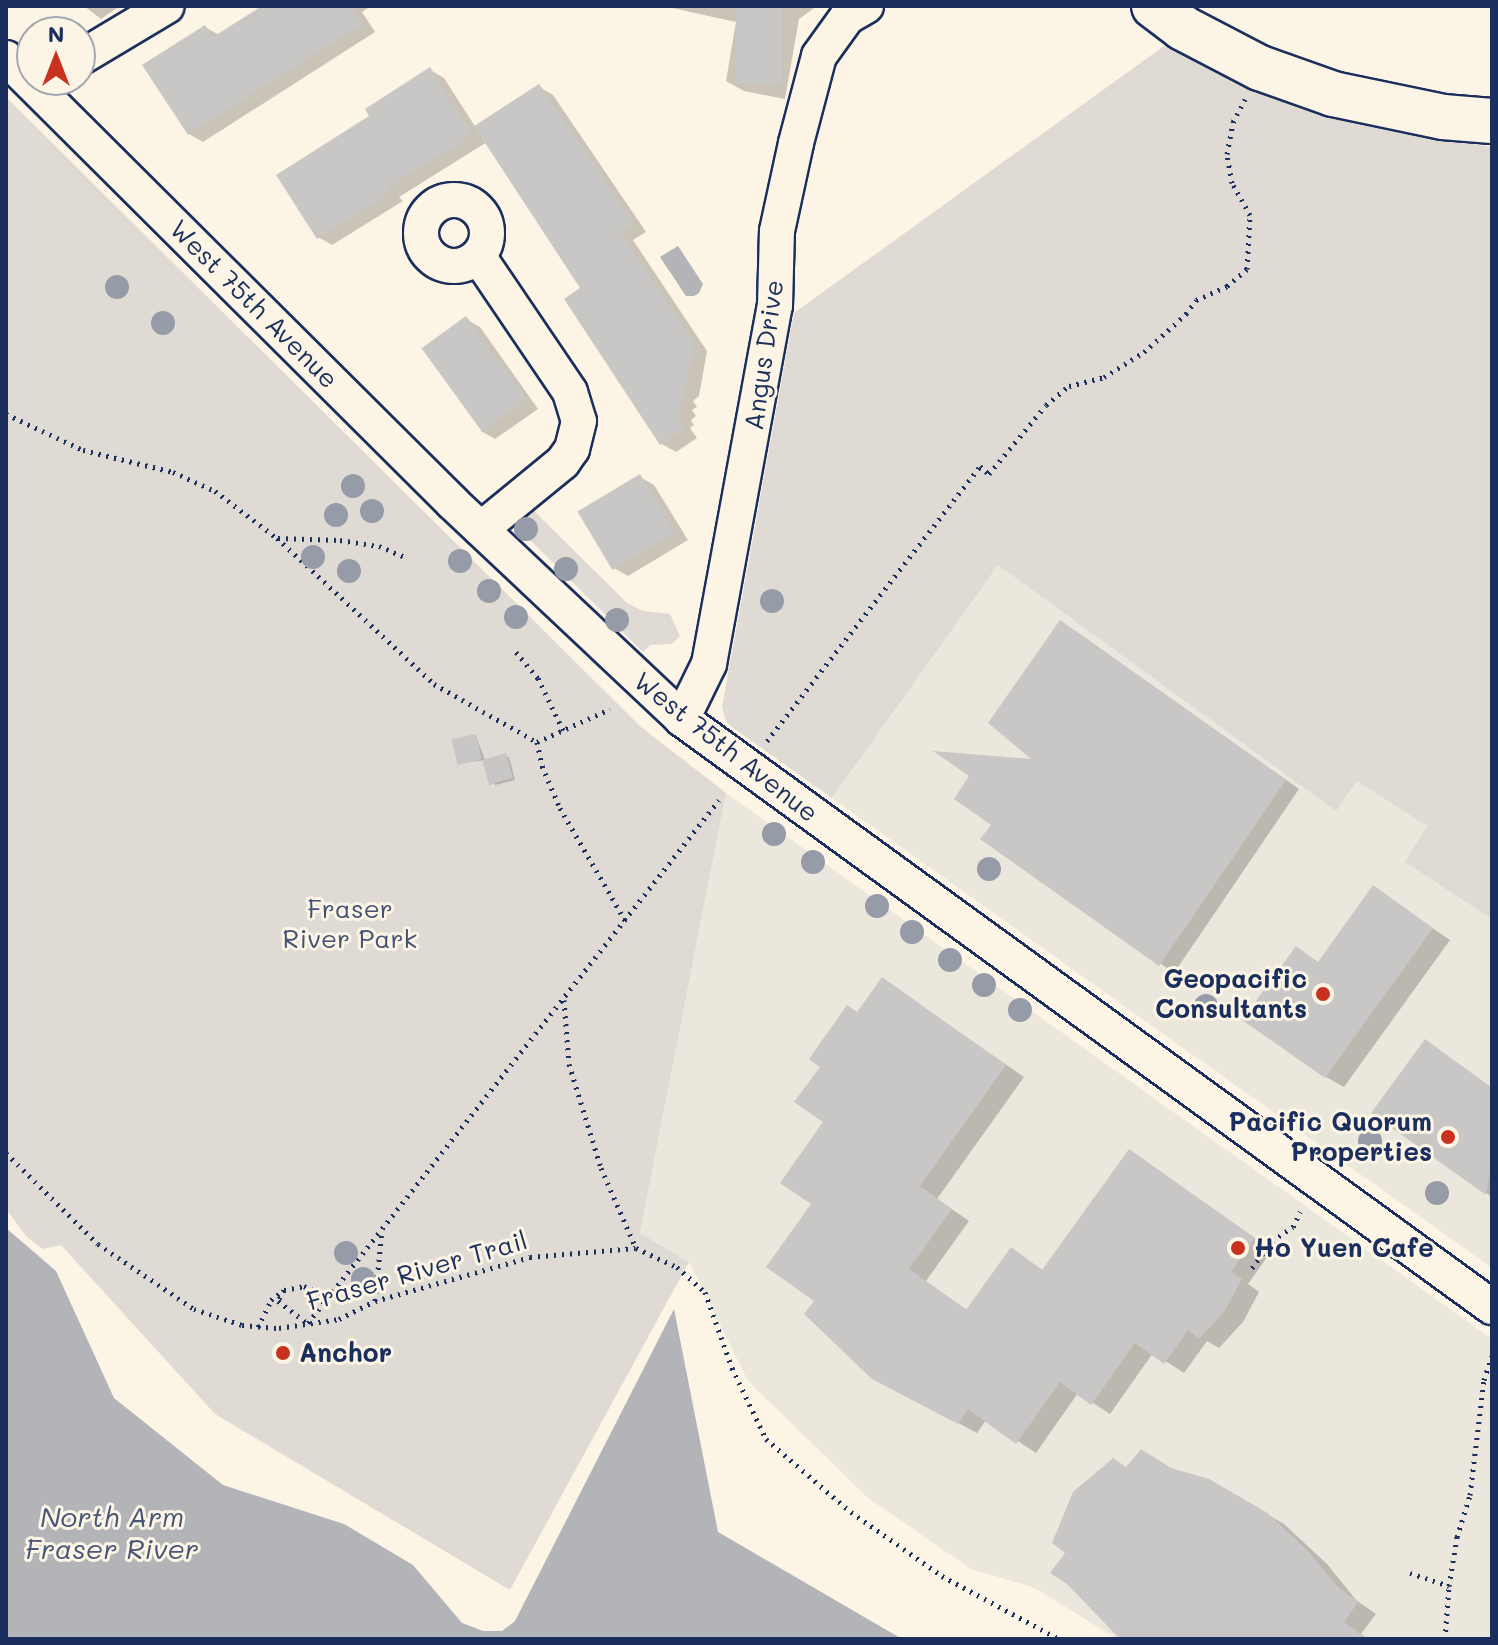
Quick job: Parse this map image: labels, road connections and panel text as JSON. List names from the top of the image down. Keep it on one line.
{"streets":{"street":["West 75th Avenue","Angus Drive"],"path":["Fraser River Trail"]},"crossings":[["West 75th Avenue","Angus Drive"]],"water":["North Arm Fraser River"],"parks":["Fraser River Park"],"places":["Geopacific Consultants","Pacific Quorum Properties","Ho Yuen Cafe","Anchor"],"north":"top"}
